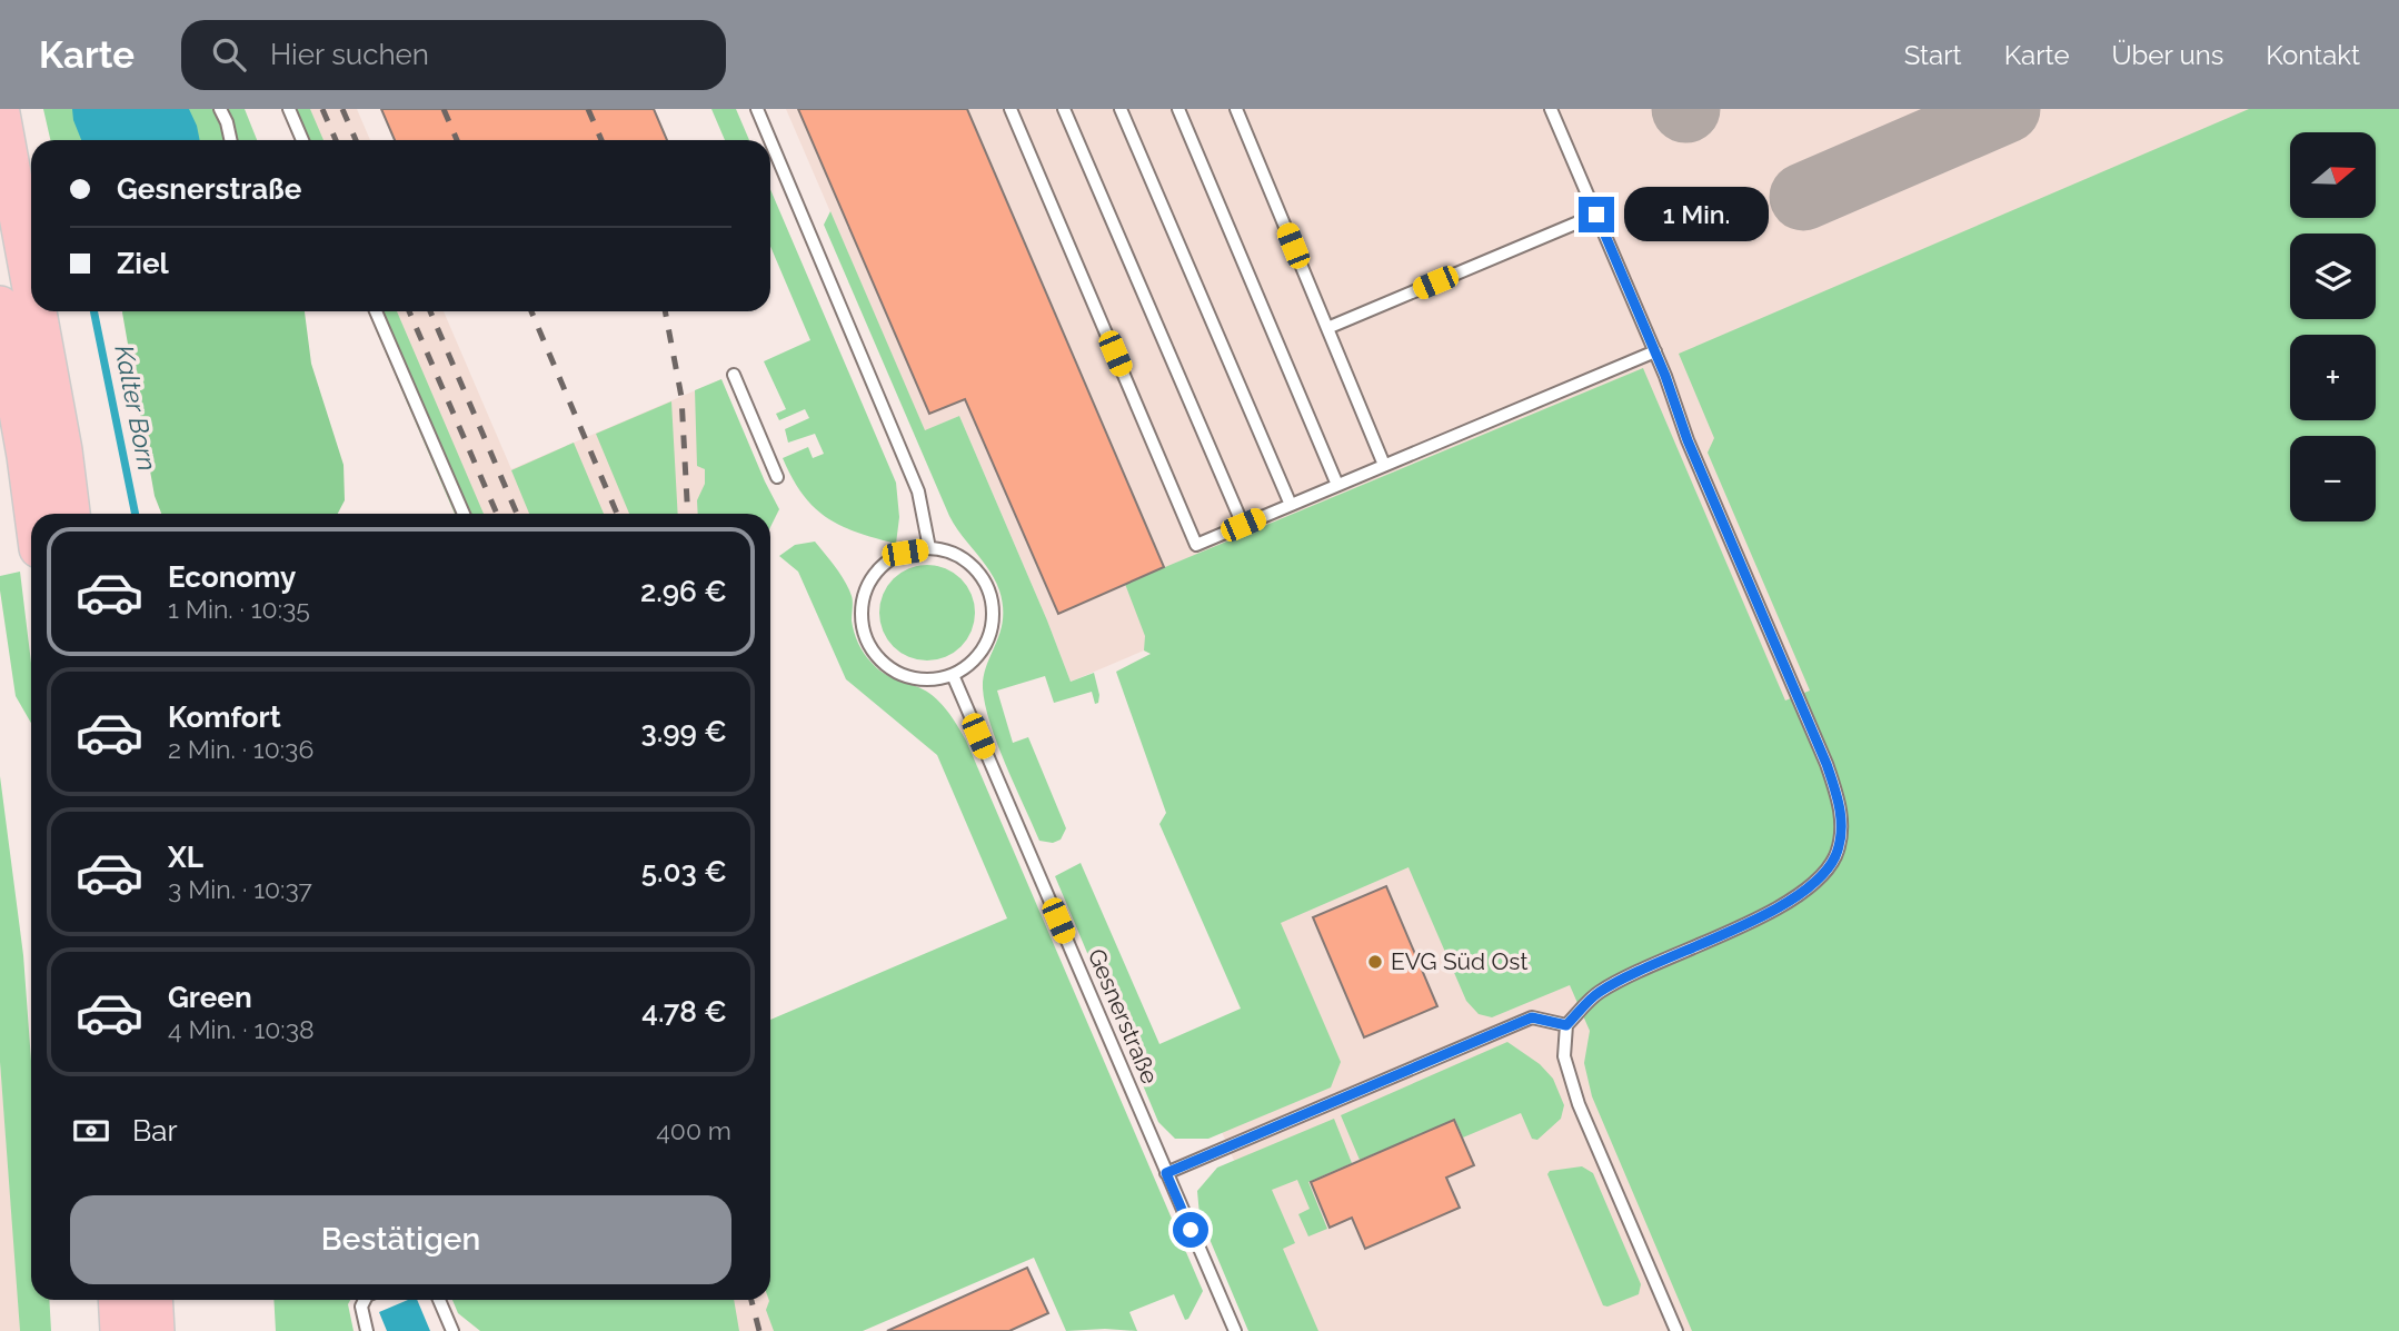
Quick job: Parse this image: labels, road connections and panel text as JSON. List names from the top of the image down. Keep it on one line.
{"streets":{"lane":["Gesnerstraße"]},"water":["Kalter Born"],"places":["EVG Süd Ost"],"north":"right","page":{"header":"Karte","search":"Hier suchen","nav":["Start","Karte","Über uns","Kontakt"],"map_buttons":["+","−"],"banner":["Gesnerstraße","Ziel"],"bubble":"1 Min.","list":[{"name":"Economy","note":"1 Min. · 10:35","value":"2.96 €"},{"name":"Komfort","note":"2 Min. · 10:36","value":"3.99 €"},{"name":"XL","note":"3 Min. · 10:37","value":"5.03 €"},{"name":"Green","note":"4 Min. · 10:38","value":"4.78 €"}],"pay":["Bar","400 m"],"buttons":"Bestätigen"}}
